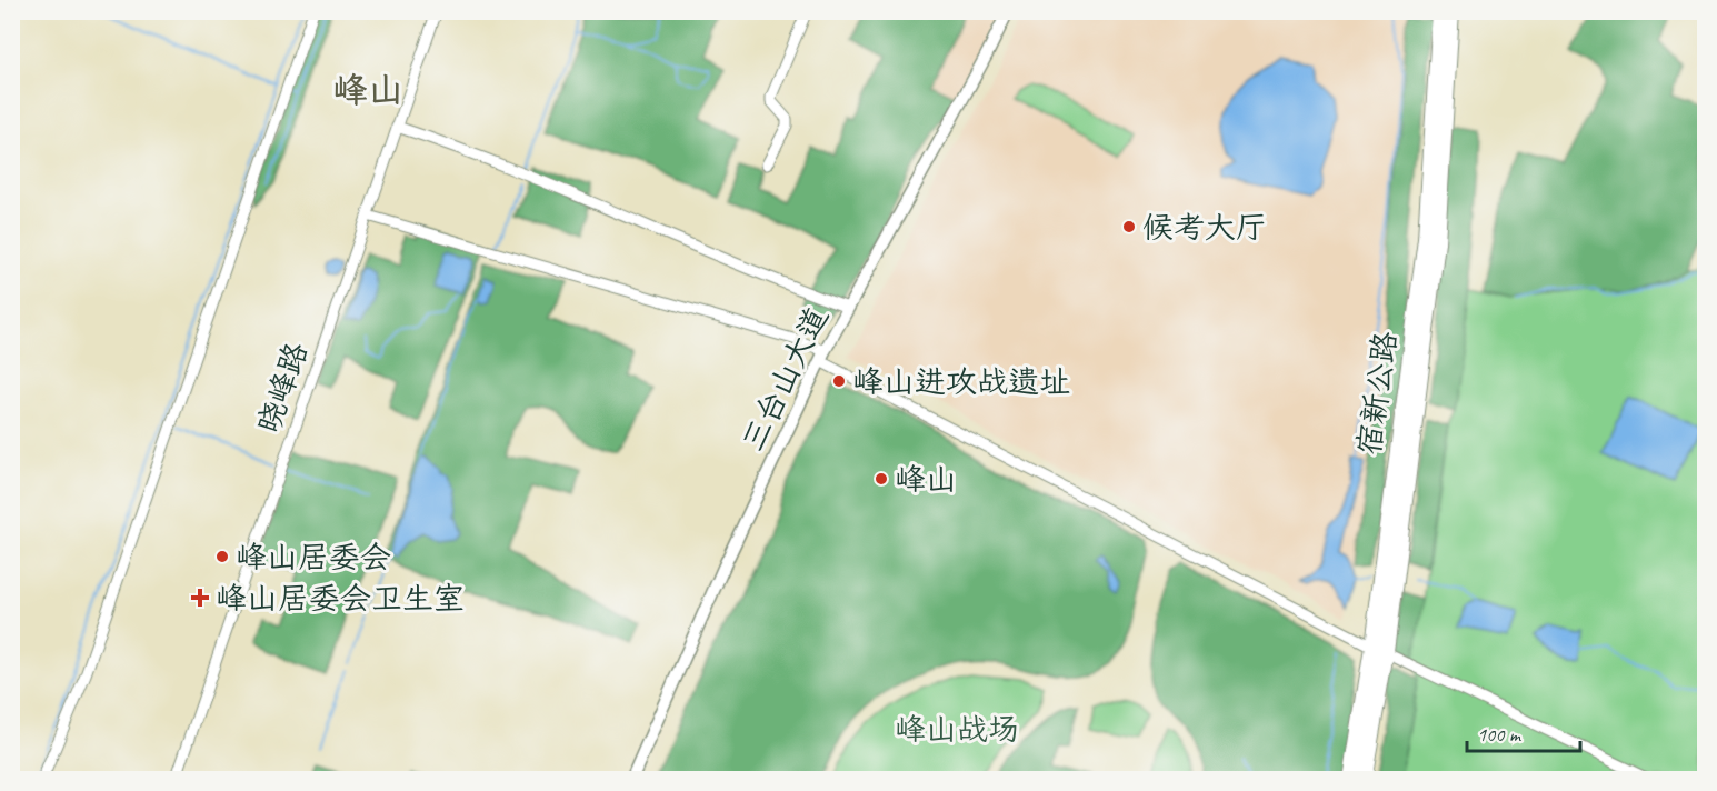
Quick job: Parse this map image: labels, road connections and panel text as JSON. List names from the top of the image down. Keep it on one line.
{"streets":{"highway":["宿新公路"],"main road":["三台山大道"],"street":["晓峰路"]},"districts":["峰山"],"parks":["峰山战场"],"places":{"other":["候考大厅","峰山进攻战遗址","峰山","峰山居委会"],"health":["峰山居委会卫生室"]},"scale_bar":"100 m"}
